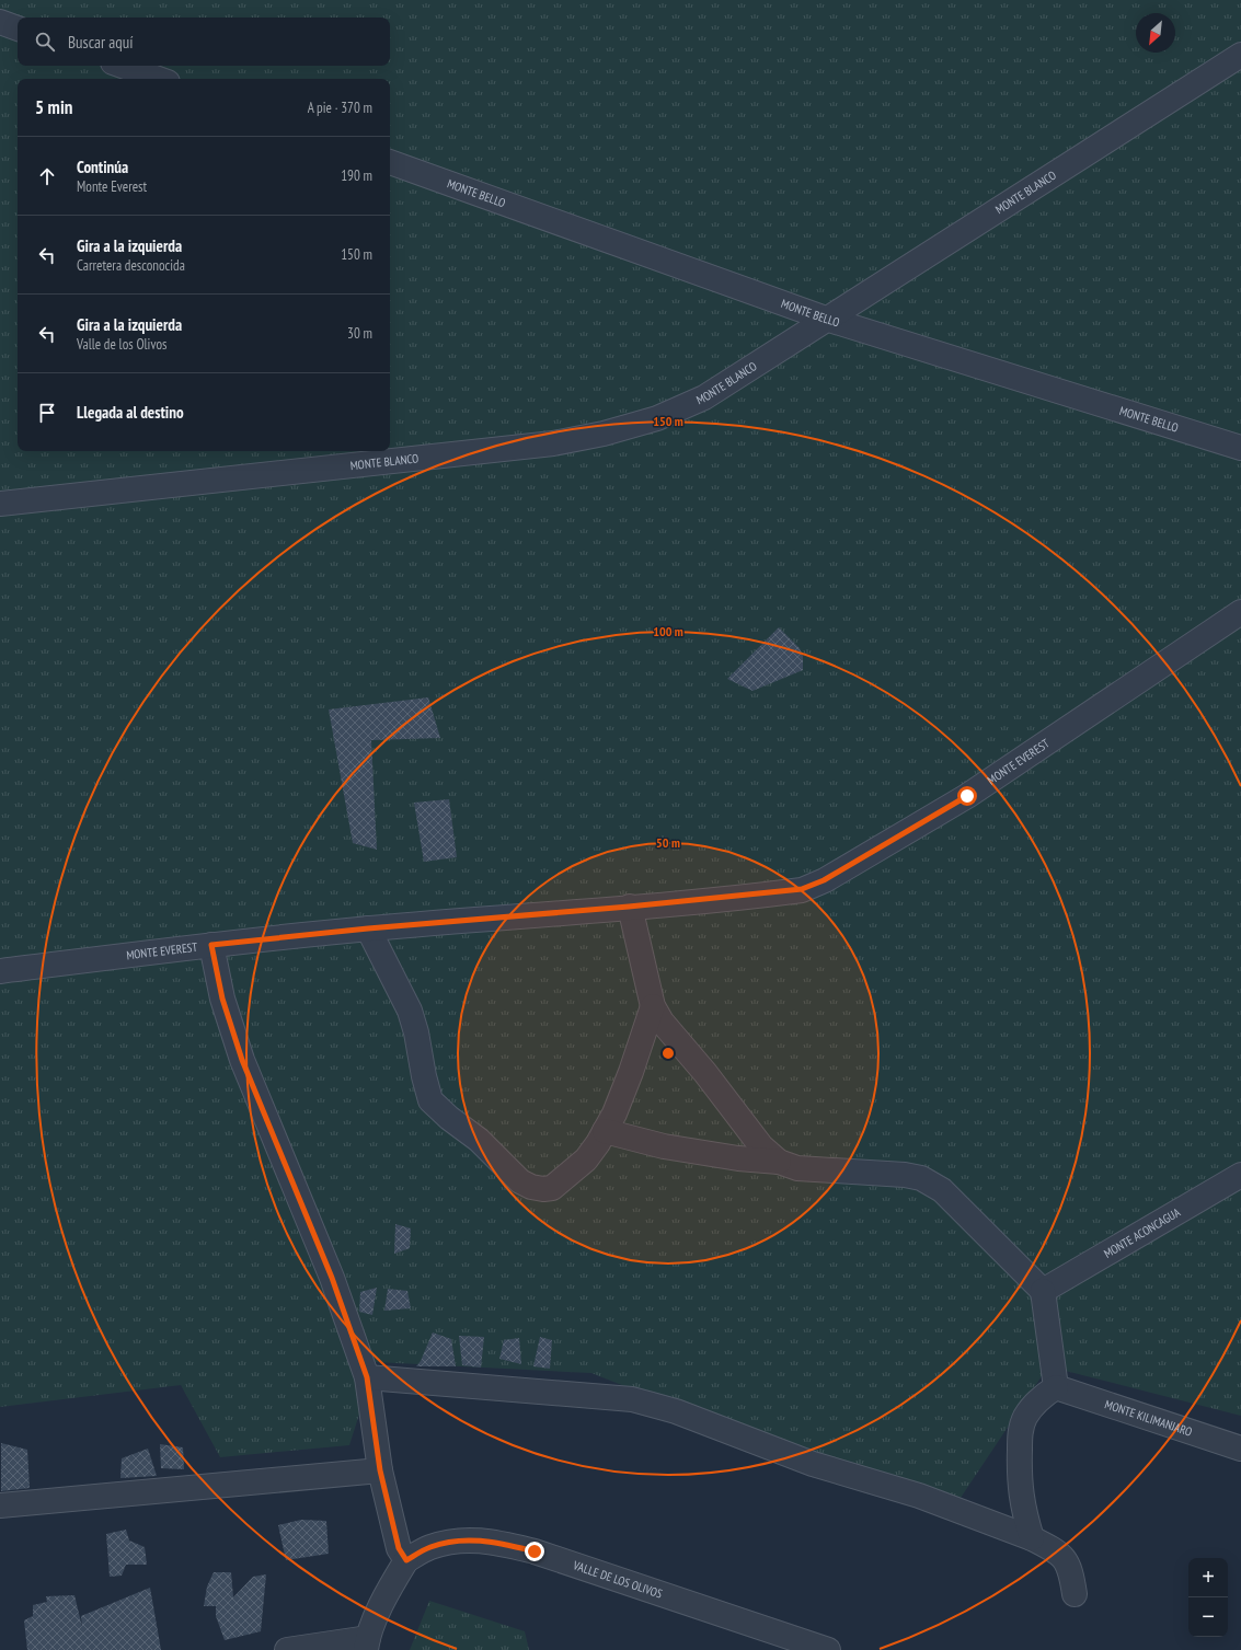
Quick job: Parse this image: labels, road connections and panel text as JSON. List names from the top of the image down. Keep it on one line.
{"streets":{"street":["MONTE BLANCO","MONTE BELLO","MONTE EVEREST","MONTE ACONCAGUA","MONTE KILIMANJARO","VALLE DE LOS OLIVOS"]},"crossings":[["MONTE BLANCO","MONTE BELLO"]],"north":"bottom left","page":{"search":"Buscar aquí","heading":["5 min","A pie · 370 m"],"list":[["Continúa","Monte Everest","190 m"],["Gira a la izquierda","Carretera desconocida","150 m"],["Gira a la izquierda","Valle de los Olivos","30 m"],"Llegada al destino"],"map_buttons":["+","−"]},"rings":["150 m","100 m","50 m"]}
